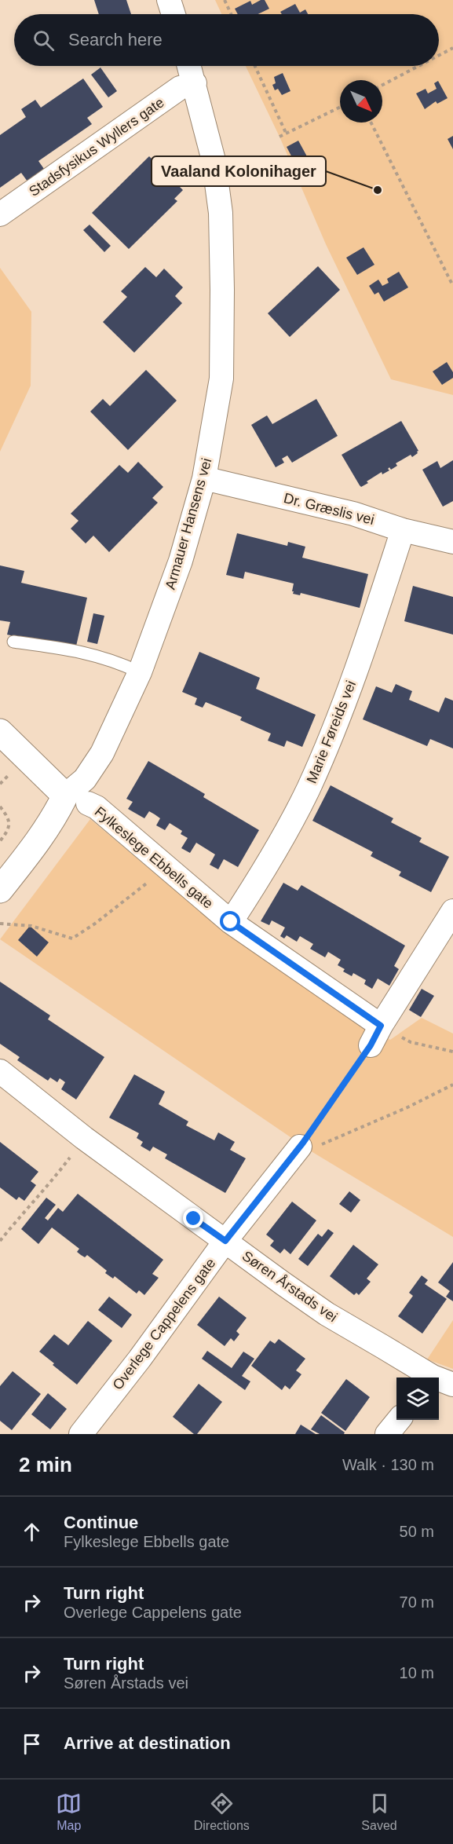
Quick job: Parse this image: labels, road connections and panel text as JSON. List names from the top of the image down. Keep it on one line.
{"streets":{"street":["Stadsfysikus Wyllers gate","Dr. Græslis vei","Armauer Hansens vei","Marie Føreids vei","Fylkeslege Ebbells gate","Søren Årstads vei","Overlege Cappelens gate"]},"crossings":[["Stadsfysikus Wyllers gate","Armauer Hansens vei"],["Dr. Græslis vei","Armauer Hansens vei"],["Dr. Græslis vei","Marie Føreids vei"],["Armauer Hansens vei","Fylkeslege Ebbells gate"],["Marie Føreids vei","Fylkeslege Ebbells gate"],["Søren Årstads vei","Overlege Cappelens gate"]],"places":["Vaaland Kolonihager"],"north":"bottom right","page":{"search":"Search here","heading":["2 min","Walk · 130 m"],"list":[["Continue","Fylkeslege Ebbells gate","50 m"],["Turn right","Overlege Cappelens gate","70 m"],["Turn right","Søren Årstads vei","10 m"],"Arrive at destination"],"nav":["Map","Directions","Saved"]}}
